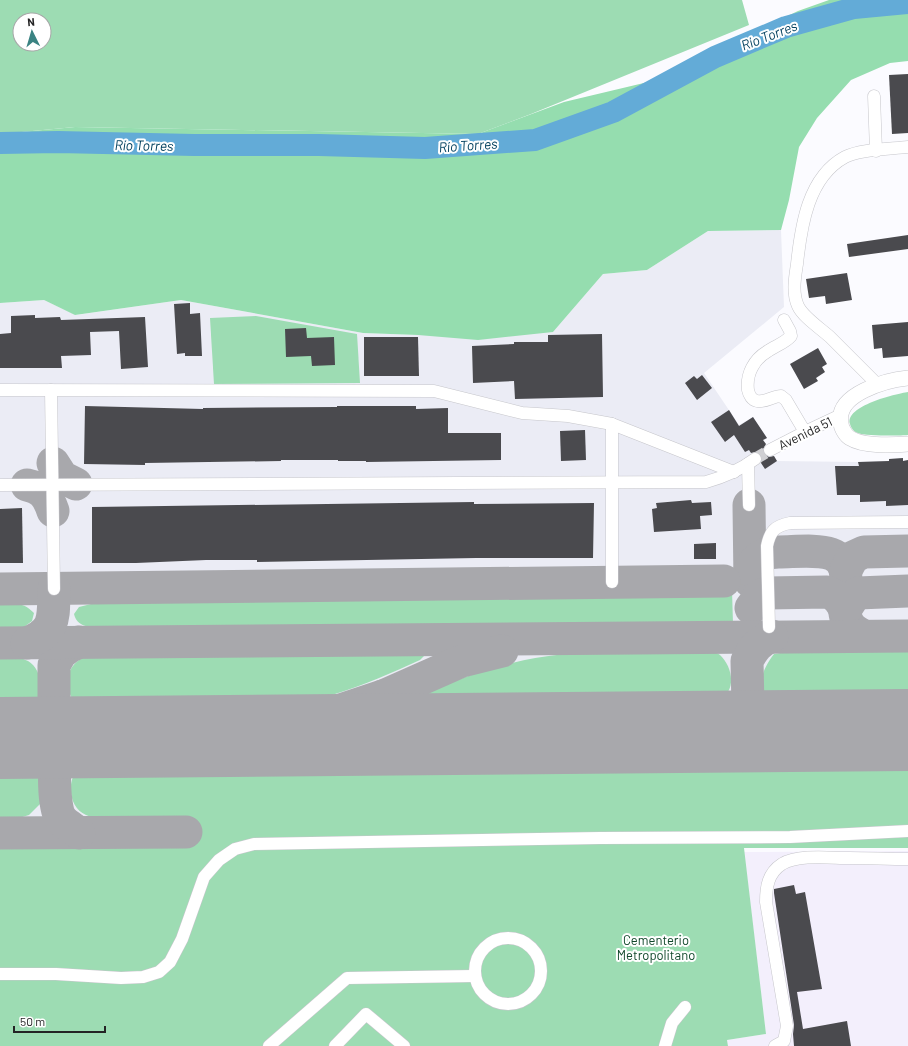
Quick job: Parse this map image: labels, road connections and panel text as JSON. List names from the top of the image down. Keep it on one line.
{"streets":{"main road":["Avenida 51"]},"water":["Río Torres"],"parks":["Cementerio Metropolitano"],"scale_bar":"50 m","north":"top"}
